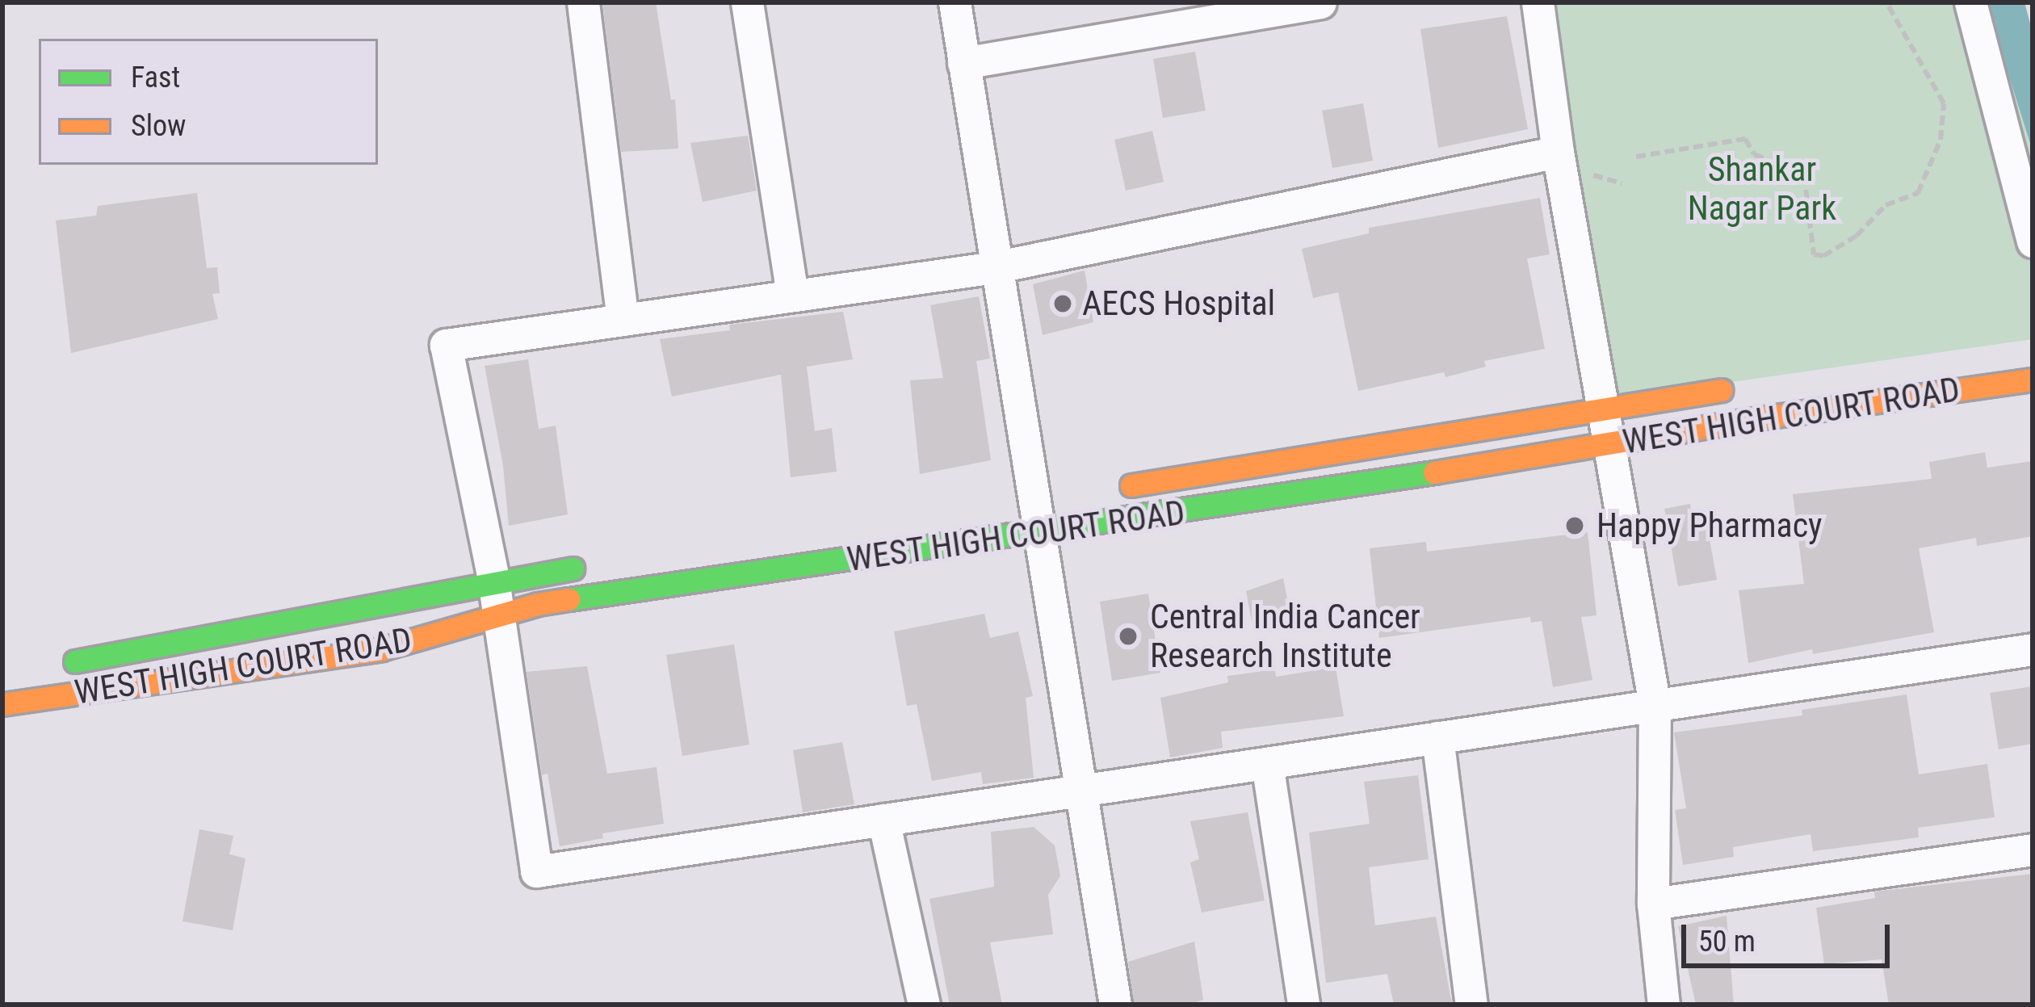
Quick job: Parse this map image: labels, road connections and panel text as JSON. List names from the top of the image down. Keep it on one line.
{"streets":{"main road":["WEST HIGH COURT ROAD"]},"parks":["Shankar Nagar Park"],"places":["AECS Hospital","Happy Pharmacy","Central India Cancer Research Institute"],"legend":["Fast","Slow"],"scale_bar":"50 m"}
